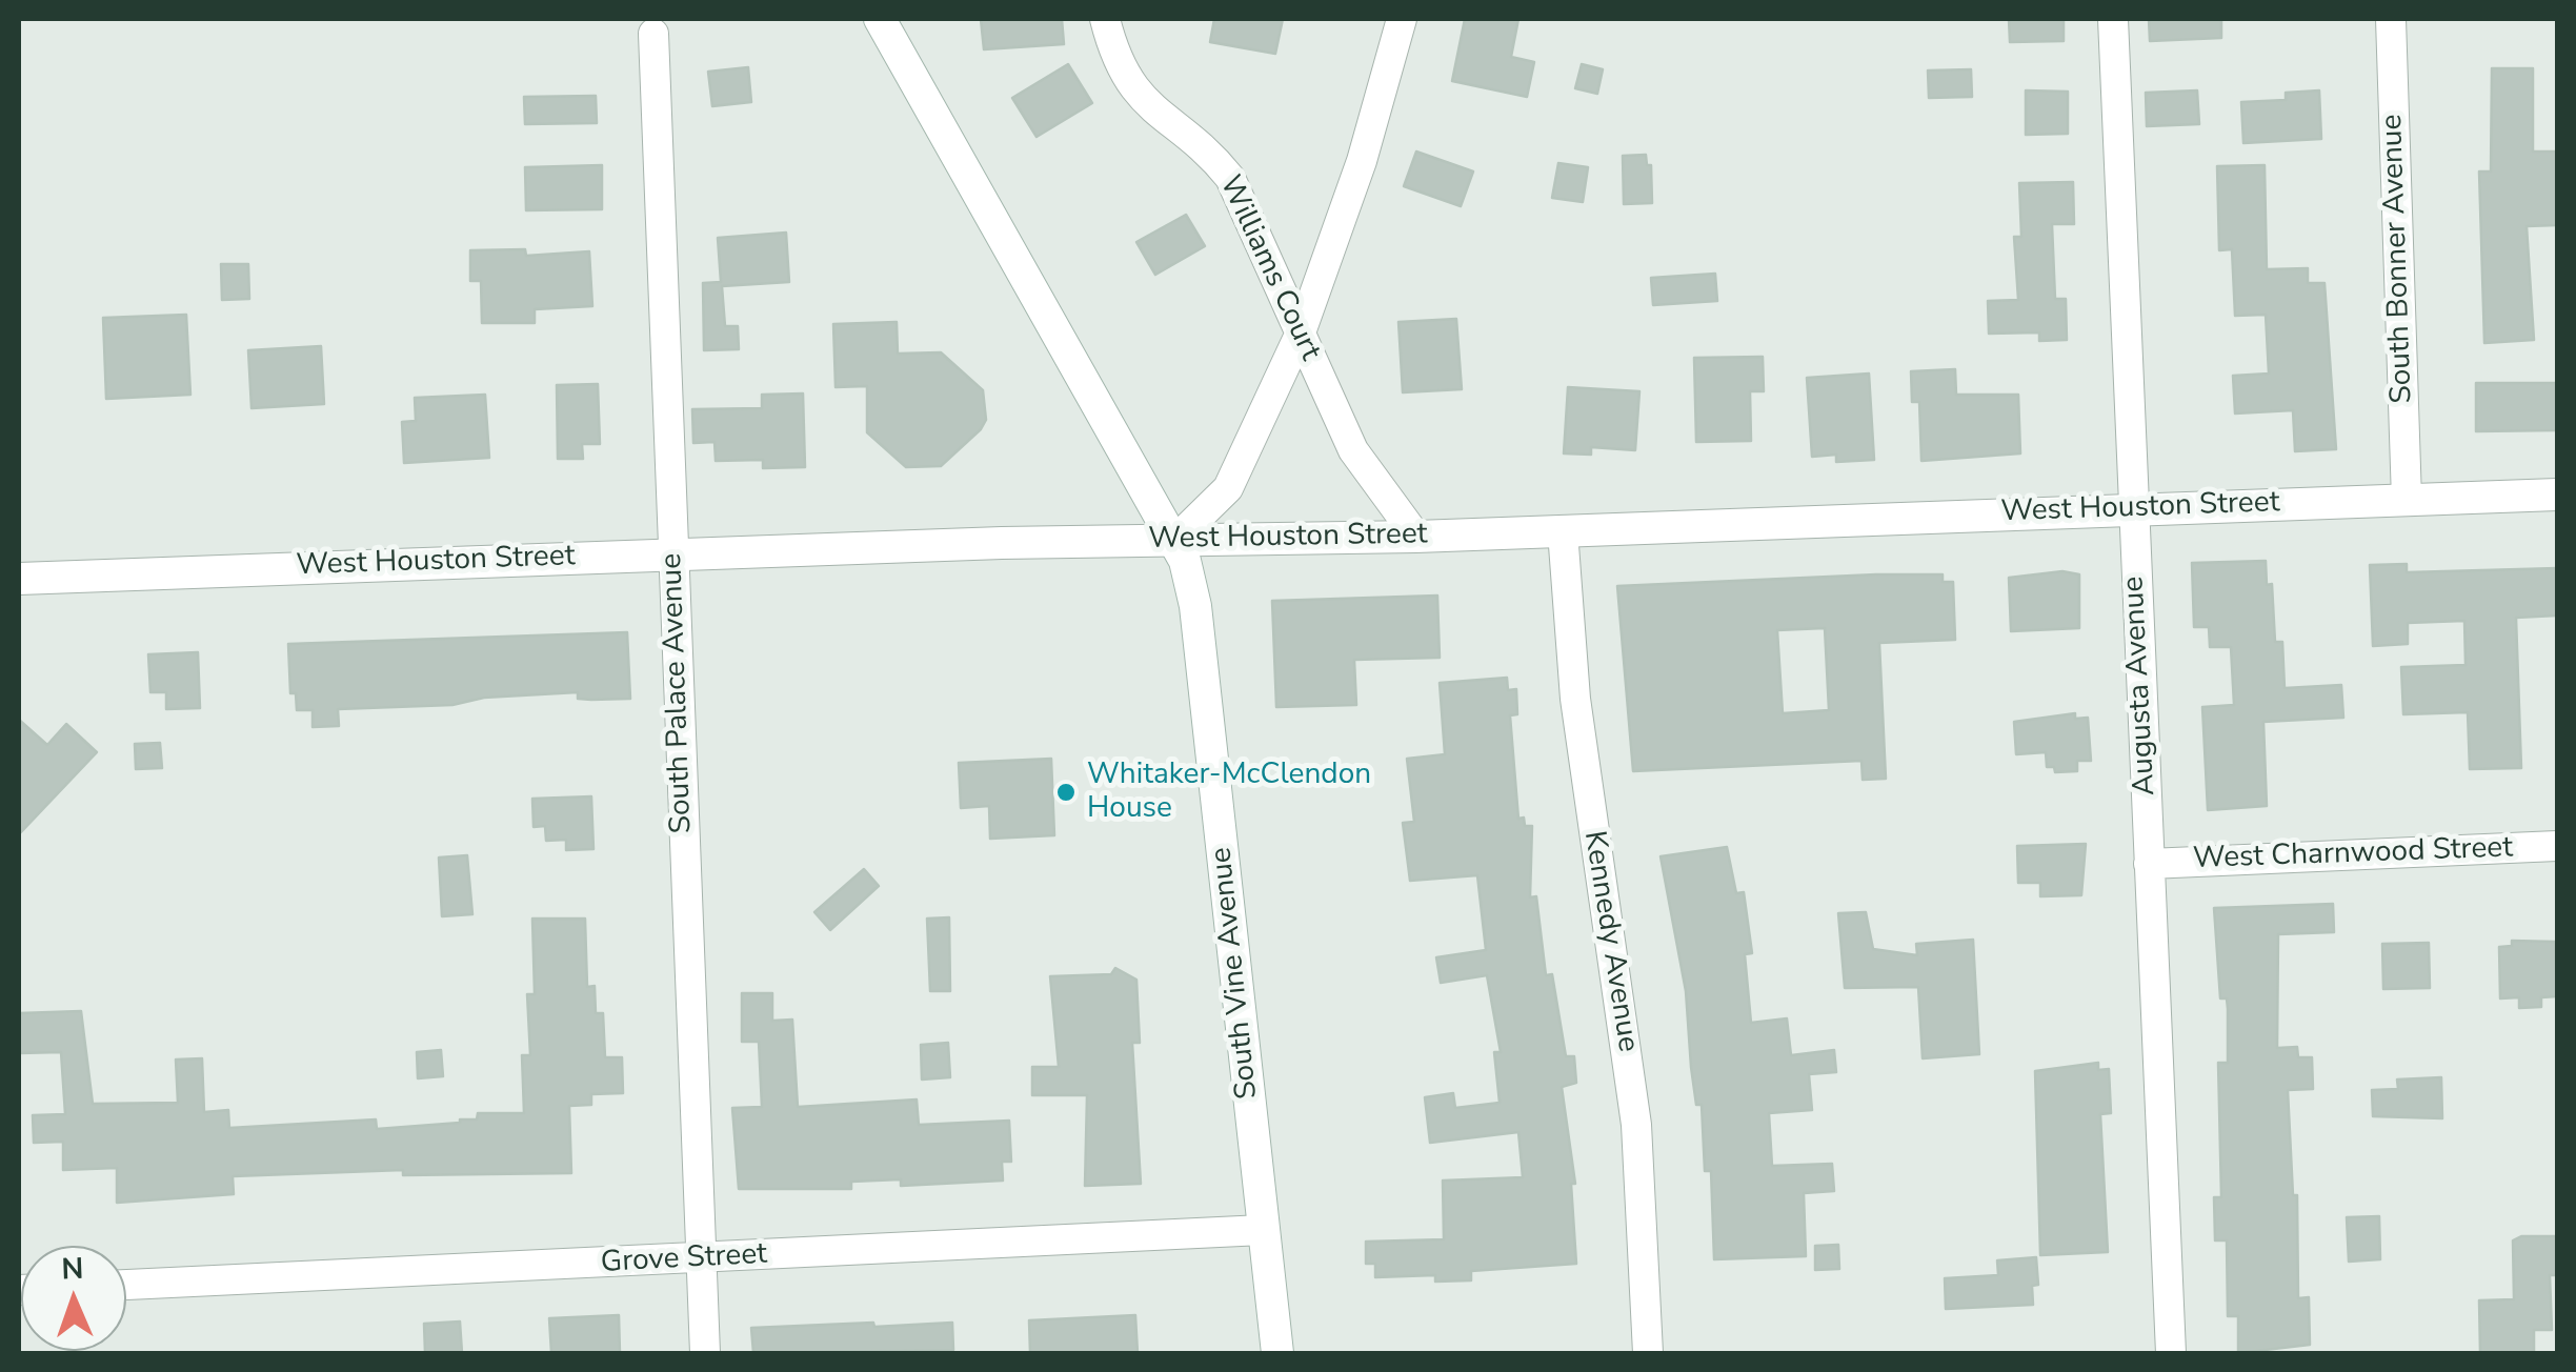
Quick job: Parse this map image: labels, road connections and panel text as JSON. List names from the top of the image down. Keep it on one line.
{"streets":{"street":["South Bonner Avenue","Williams Court","West Houston Street","Augusta Avenue","South Palace Avenue","West Charnwood Street","Kennedy Avenue","South Vine Avenue","Grove Street"]},"crossings":[["South Bonner Avenue","West Houston Street"],["Williams Court","West Houston Street"],["West Houston Street","Augusta Avenue"],["West Houston Street","South Palace Avenue"],["West Houston Street","Kennedy Avenue"],["West Houston Street","South Vine Avenue"],["Augusta Avenue","West Charnwood Street"],["South Palace Avenue","Grove Street"],["South Vine Avenue","Grove Street"]],"places":["Whitaker-McClendon House"],"north":"top"}
